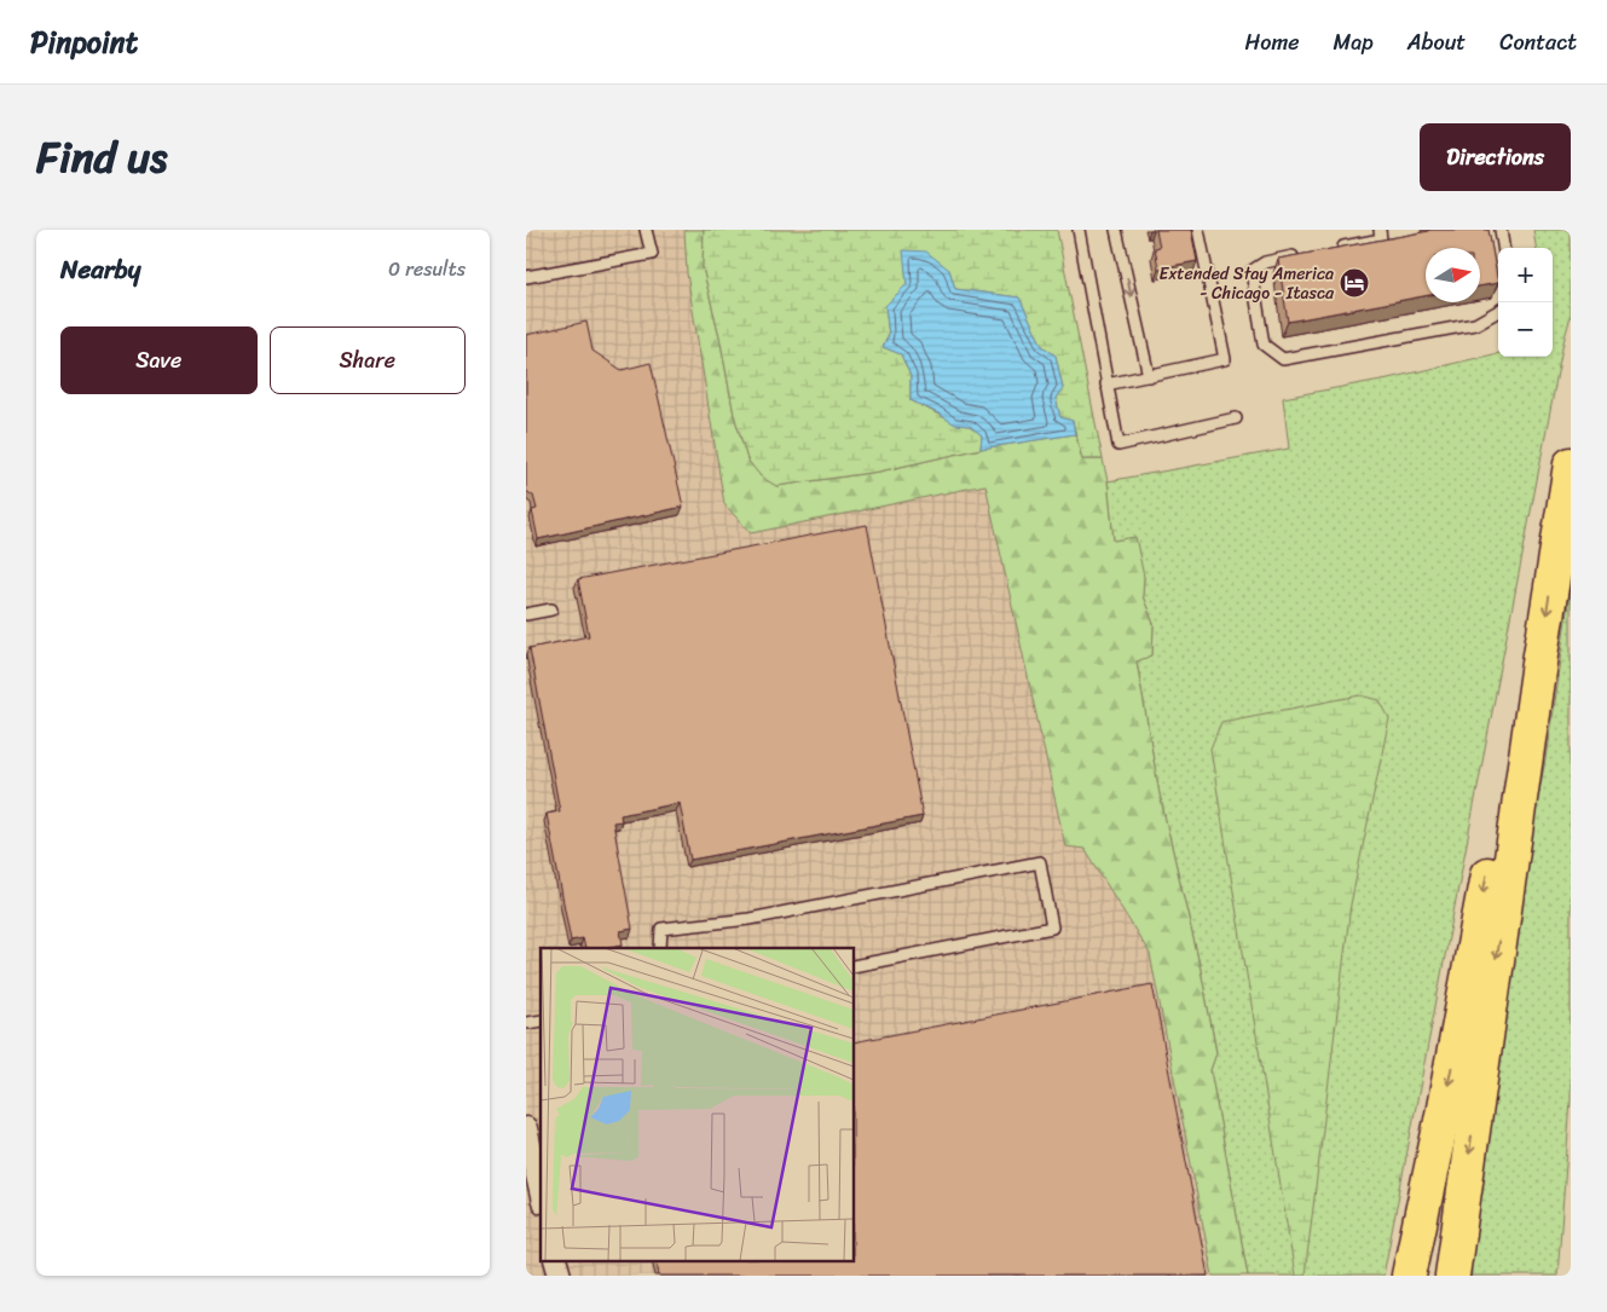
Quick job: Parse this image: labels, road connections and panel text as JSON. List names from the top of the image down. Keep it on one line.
{"places":{"hotel":["Extended Stay America - Chicago - Itasca"]},"north":"right","page":{"header":"Pinpoint","nav":["Home","Map","About","Contact"],"title":"Find us","buttons":["Directions",["Save","Share"]],"heading":["Nearby","0 results"],"map_buttons":["+","−"]}}
